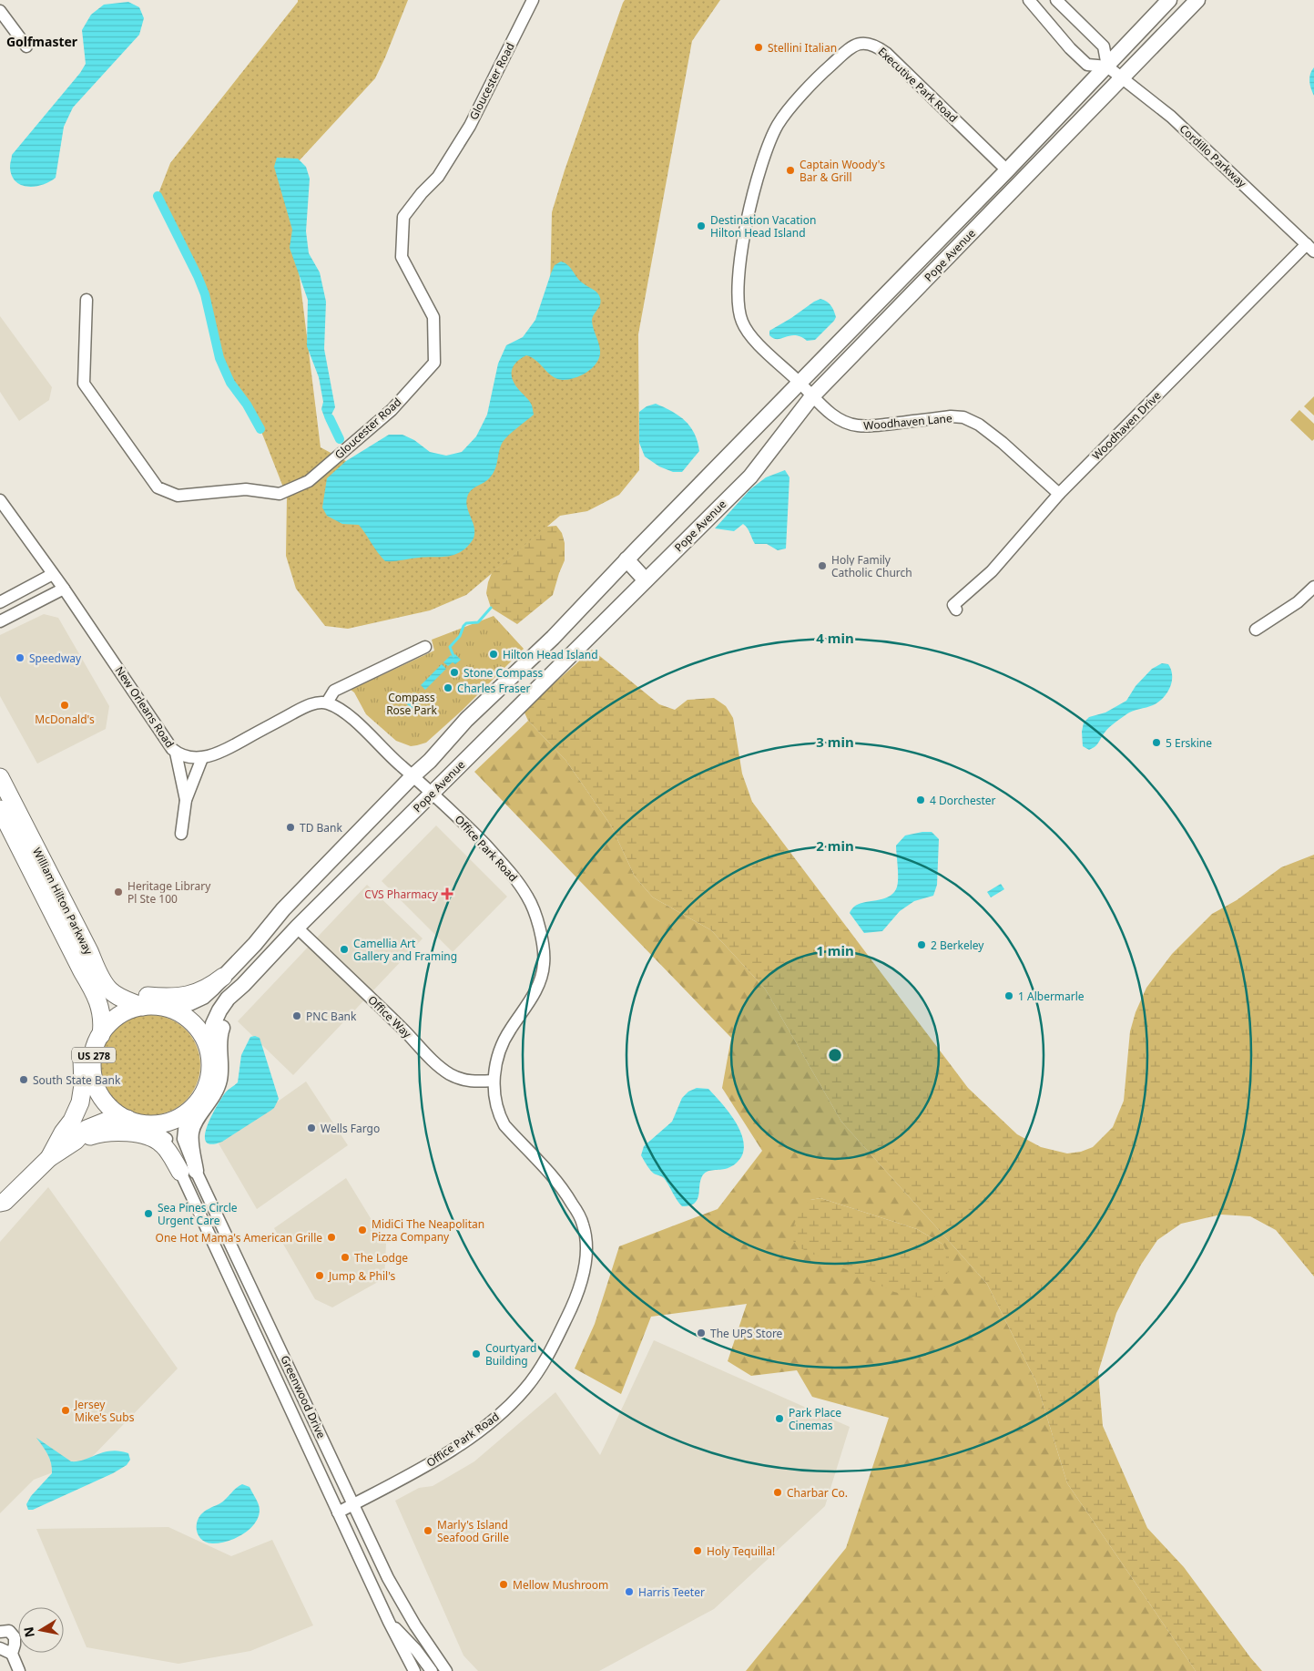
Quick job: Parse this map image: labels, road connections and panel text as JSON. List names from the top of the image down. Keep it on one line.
{"streets":{"highway":["William Hilton Parkway","US 278"],"main road":["Pope Avenue"],"street":["Gloucester Road","Executive Park Road","Cordillo Parkway","Woodhaven Lane","Woodhaven Drive","New Orleans Road","Office Park Road","Office Way","Greenwood Drive"]},"crossings":[["Executive Park Road","Pope Avenue"],["Executive Park Road","Woodhaven Lane"],["Cordillo Parkway","Pope Avenue"],["Cordillo Parkway","Woodhaven Drive"],["Pope Avenue","Woodhaven Lane"],["Pope Avenue","Office Park Road"],["Pope Avenue","William Hilton Parkway"],["Pope Avenue","Office Way"],["Pope Avenue","US 278"],["Pope Avenue","Greenwood Drive"],["Woodhaven Lane","Woodhaven Drive"],["Office Park Road","Office Way"],["Office Park Road","Greenwood Drive"],["William Hilton Parkway","US 278"],["William Hilton Parkway","Greenwood Drive"],["US 278","Greenwood Drive"]],"districts":["Golfmaster"],"parks":["Compass Rose Park"],"places":{"other":["Stellini Italian","Captain Woody's Bar & Grill","Destination Vacation Hilton Head Island","Holy Family Catholic Church","Hilton Head Island","Speedway","Stone Compass","Charles Fraser","McDonald's","5 Erskine","4 Dorchester","TD Bank","Heritage Library Pl Ste 100","2 Berkeley","Camellia Art Gallery and Framing","1 Albermarle","PNC Bank","South State Bank","Wells Fargo","Sea Pines Circle Urgent Care","MidiCi The Neapolitan Pizza Company","One Hot Mama's American Grille","The Lodge","Jump & Phil's","The UPS Store","Courtyard Building","Jersey Mike's Subs","Park Place Cinemas","Charbar Co.","Marly's Island Seafood Grille","Holy Tequilla!","Mellow Mushroom","Harris Teeter"],"health":["CVS Pharmacy"]},"north":"left","rings":["4 min","3 min","2 min","1 min"]}
